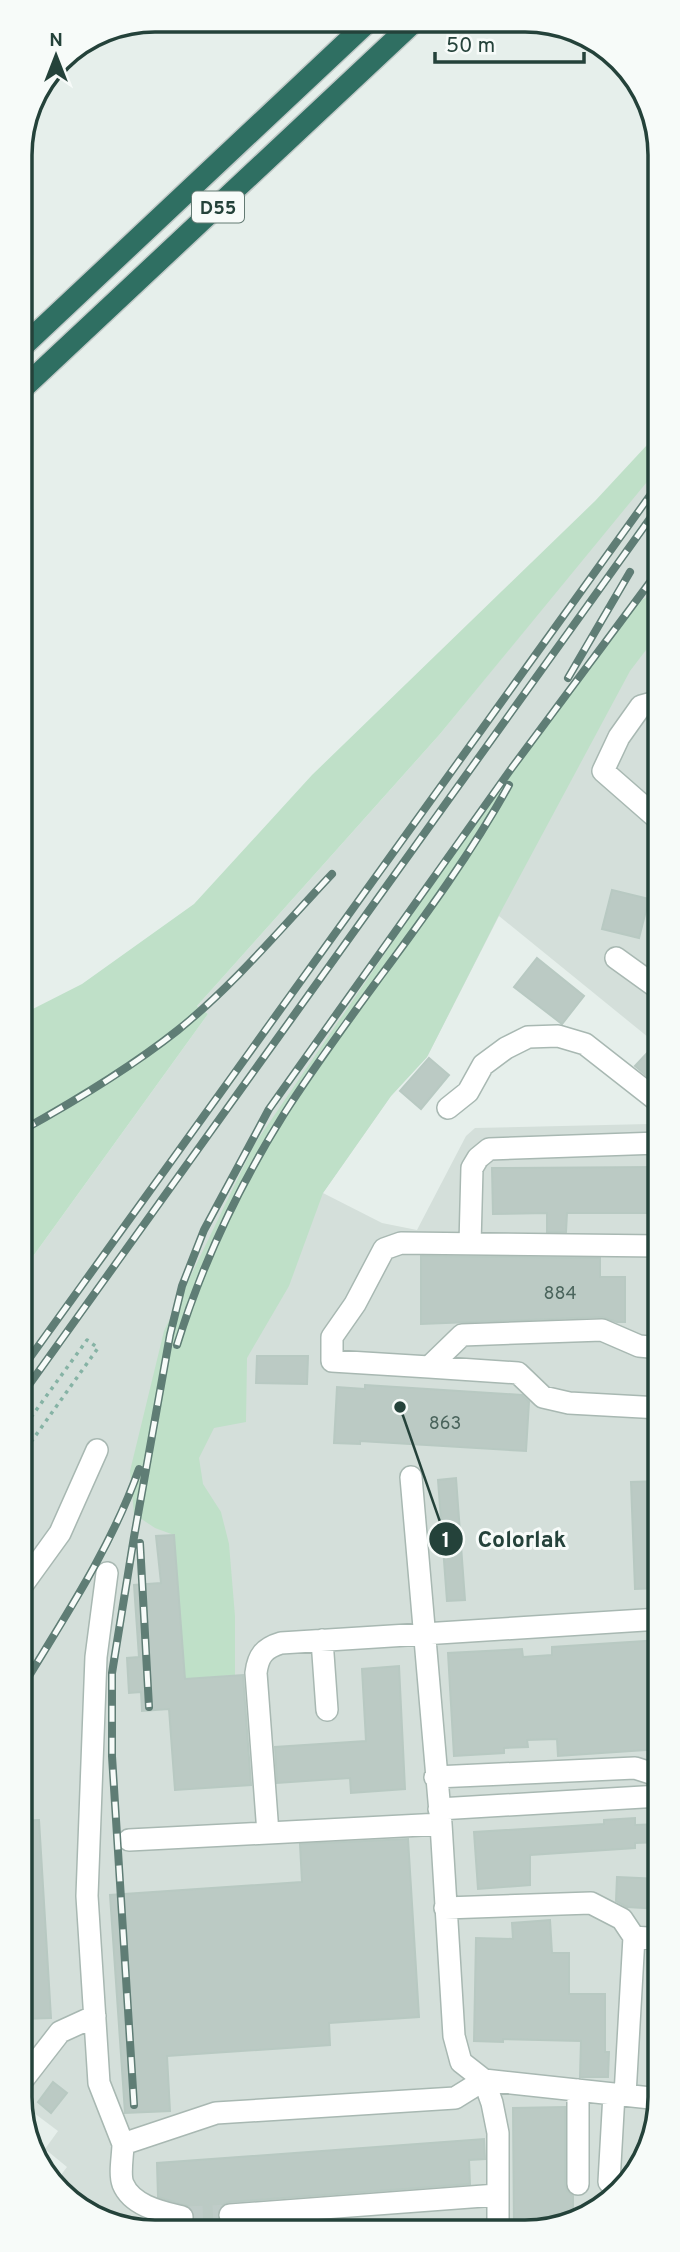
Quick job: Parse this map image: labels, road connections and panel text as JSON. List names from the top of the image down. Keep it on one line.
{"streets":{"highway":["D55"]},"places":["Colorlak"],"house_numbers":["884","863"],"scale_bar":"50 m","north":"top"}
